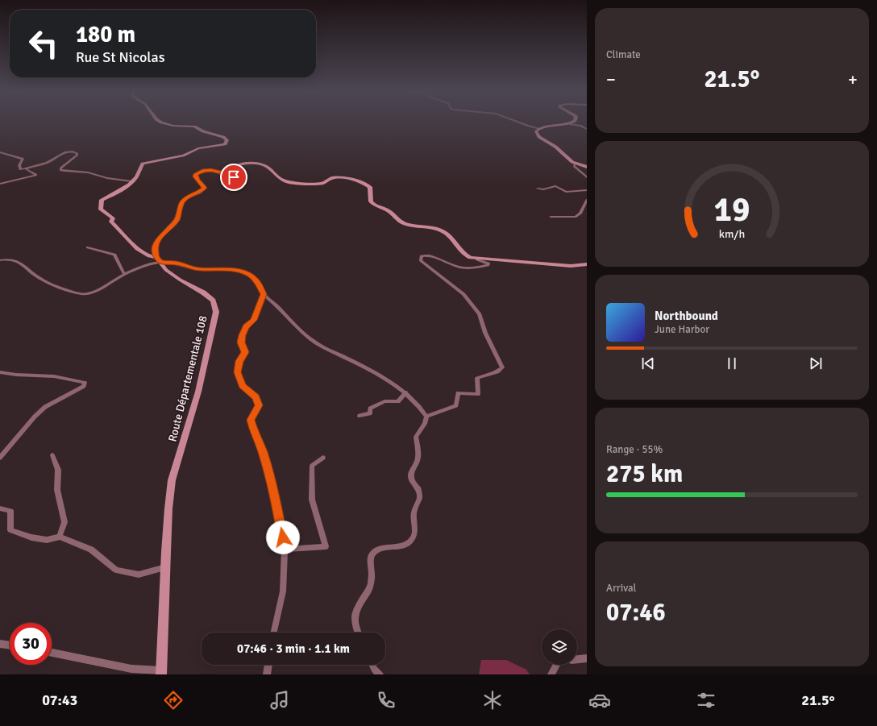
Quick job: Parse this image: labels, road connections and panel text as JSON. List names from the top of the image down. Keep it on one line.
{"streets":{"main road":["Route Départementale 108"]},"page":{"tile":["Climate",["Range · 55%","275 km"],["Arrival","07:46"]],"turn":["180 m","Rue St Nicolas"],"heat":["−","21.5°","+"],"song":["Northbound","June Harbor"],"limit":"30","trip":"07:46 · 3 min · 1.1 km","tabs":["07:43","21.5°"],"gauge":["19","km/h"]}}
